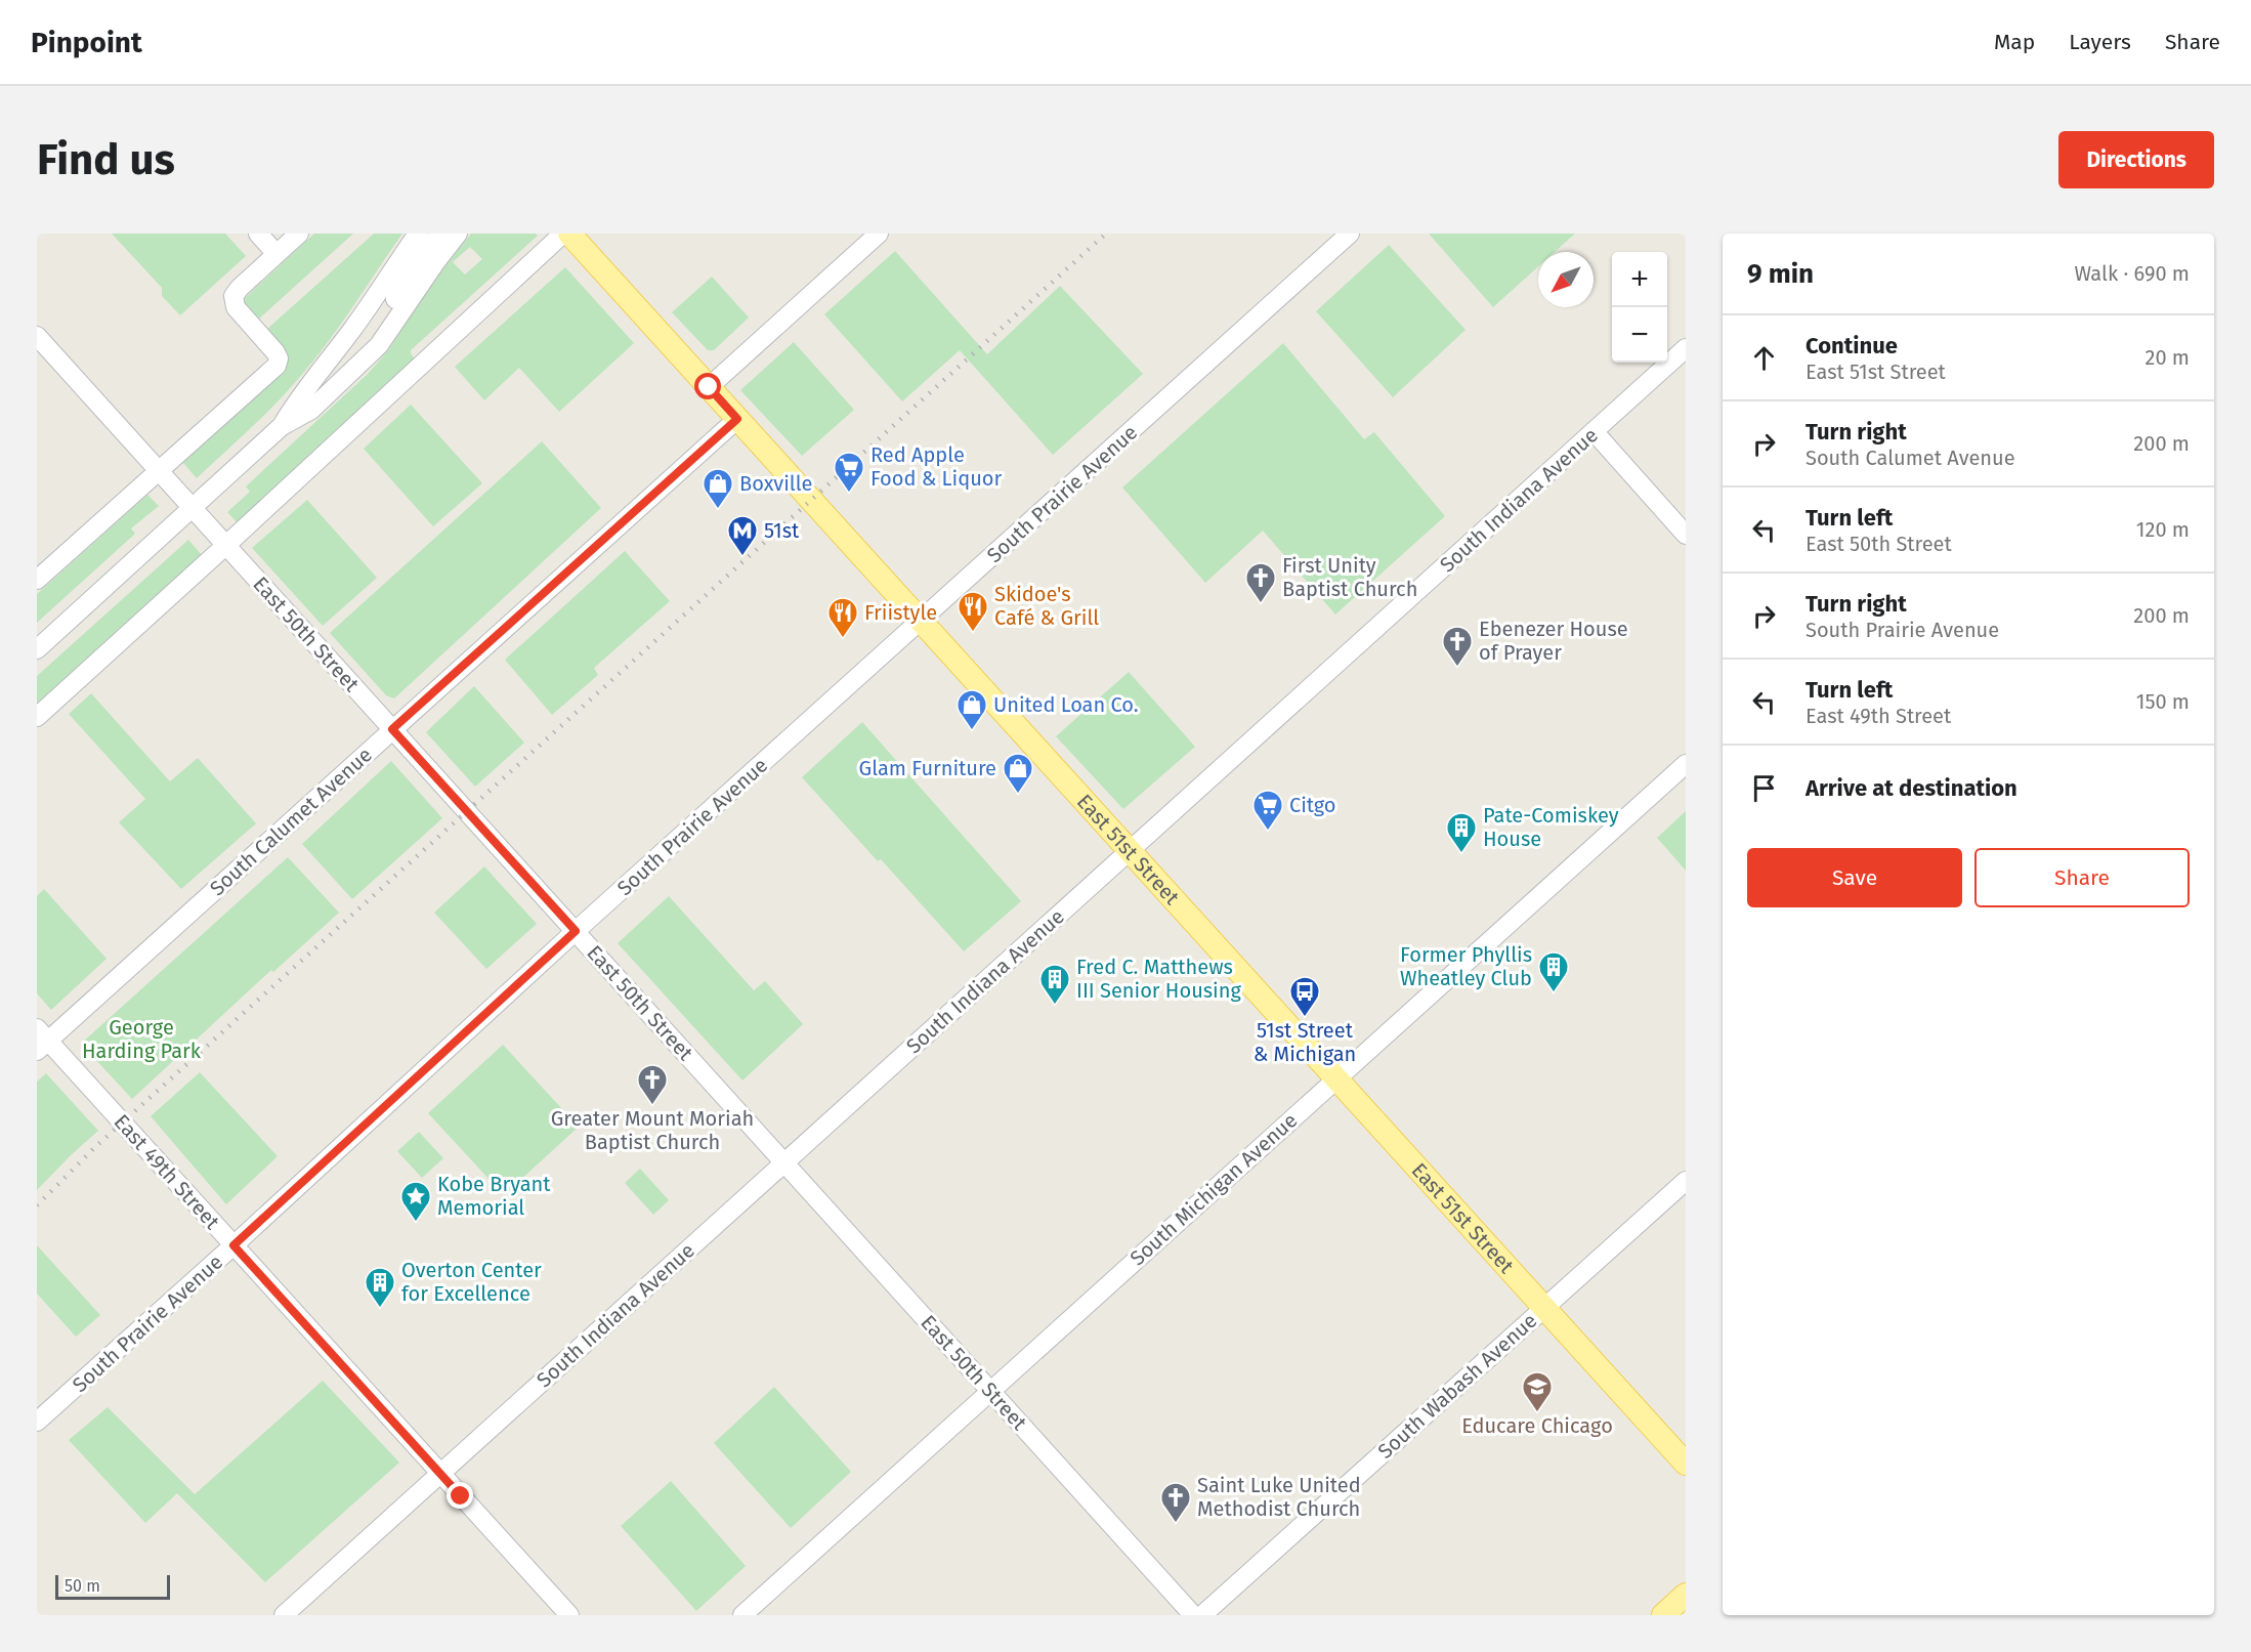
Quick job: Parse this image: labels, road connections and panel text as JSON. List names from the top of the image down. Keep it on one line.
{"streets":{"main road":["East 51st Street"],"street":["South Prairie Avenue","South Indiana Avenue","East 50th Street","South Calumet Avenue","East 49th Street","South Michigan Avenue","South Wabash Avenue"]},"crossings":[["South Prairie Avenue","East 50th Street"],["South Prairie Avenue","East 51st Street"],["South Prairie Avenue","East 49th Street"],["South Indiana Avenue","East 50th Street"],["South Indiana Avenue","East 51st Street"],["South Indiana Avenue","East 49th Street"],["East 50th Street","South Calumet Avenue"],["East 50th Street","South Michigan Avenue"],["South Calumet Avenue","East 51st Street"],["South Calumet Avenue","East 49th Street"],["East 51st Street","South Michigan Avenue"],["East 51st Street","South Wabash Avenue"]],"parks":["George Harding Park"],"places":{"supermarket":["Red Apple Food & Liquor","Citgo"],"shop":["Boxville","United Loan Co.","Glam Furniture"],"metro station":["51st"],"church":["First Unity Baptist Church","Ebenezer House of Prayer","Greater Mount Moriah Baptist Church","Saint Luke United Methodist Church"],"restaurant":["Skidoe's Café & Grill","Friistyle"],"building":["Pate-Comiskey House","Former Phyllis Wheatley Club","Fred C. Matthews III Senior Housing","Overton Center for Excellence"],"bus stop":["51st Street & Michigan"],"place":["Kobe Bryant Memorial"],"school or university":["Educare Chicago"]},"scale_bar":"50 m","north":"bottom left","page":{"header":"Pinpoint","nav":["Map","Layers","Share"],"buttons":["Directions",["Save","Share"]],"title":"Find us","heading":["9 min","Walk · 690 m"],"map_buttons":["+","−"],"list":[["Continue","East 51st Street","20 m"],["Turn right","South Calumet Avenue","200 m"],["Turn left","East 50th Street","120 m"],["Turn right","South Prairie Avenue","200 m"],["Turn left","East 49th Street","150 m"],"Arrive at destination"],"scale":"50 m"}}
